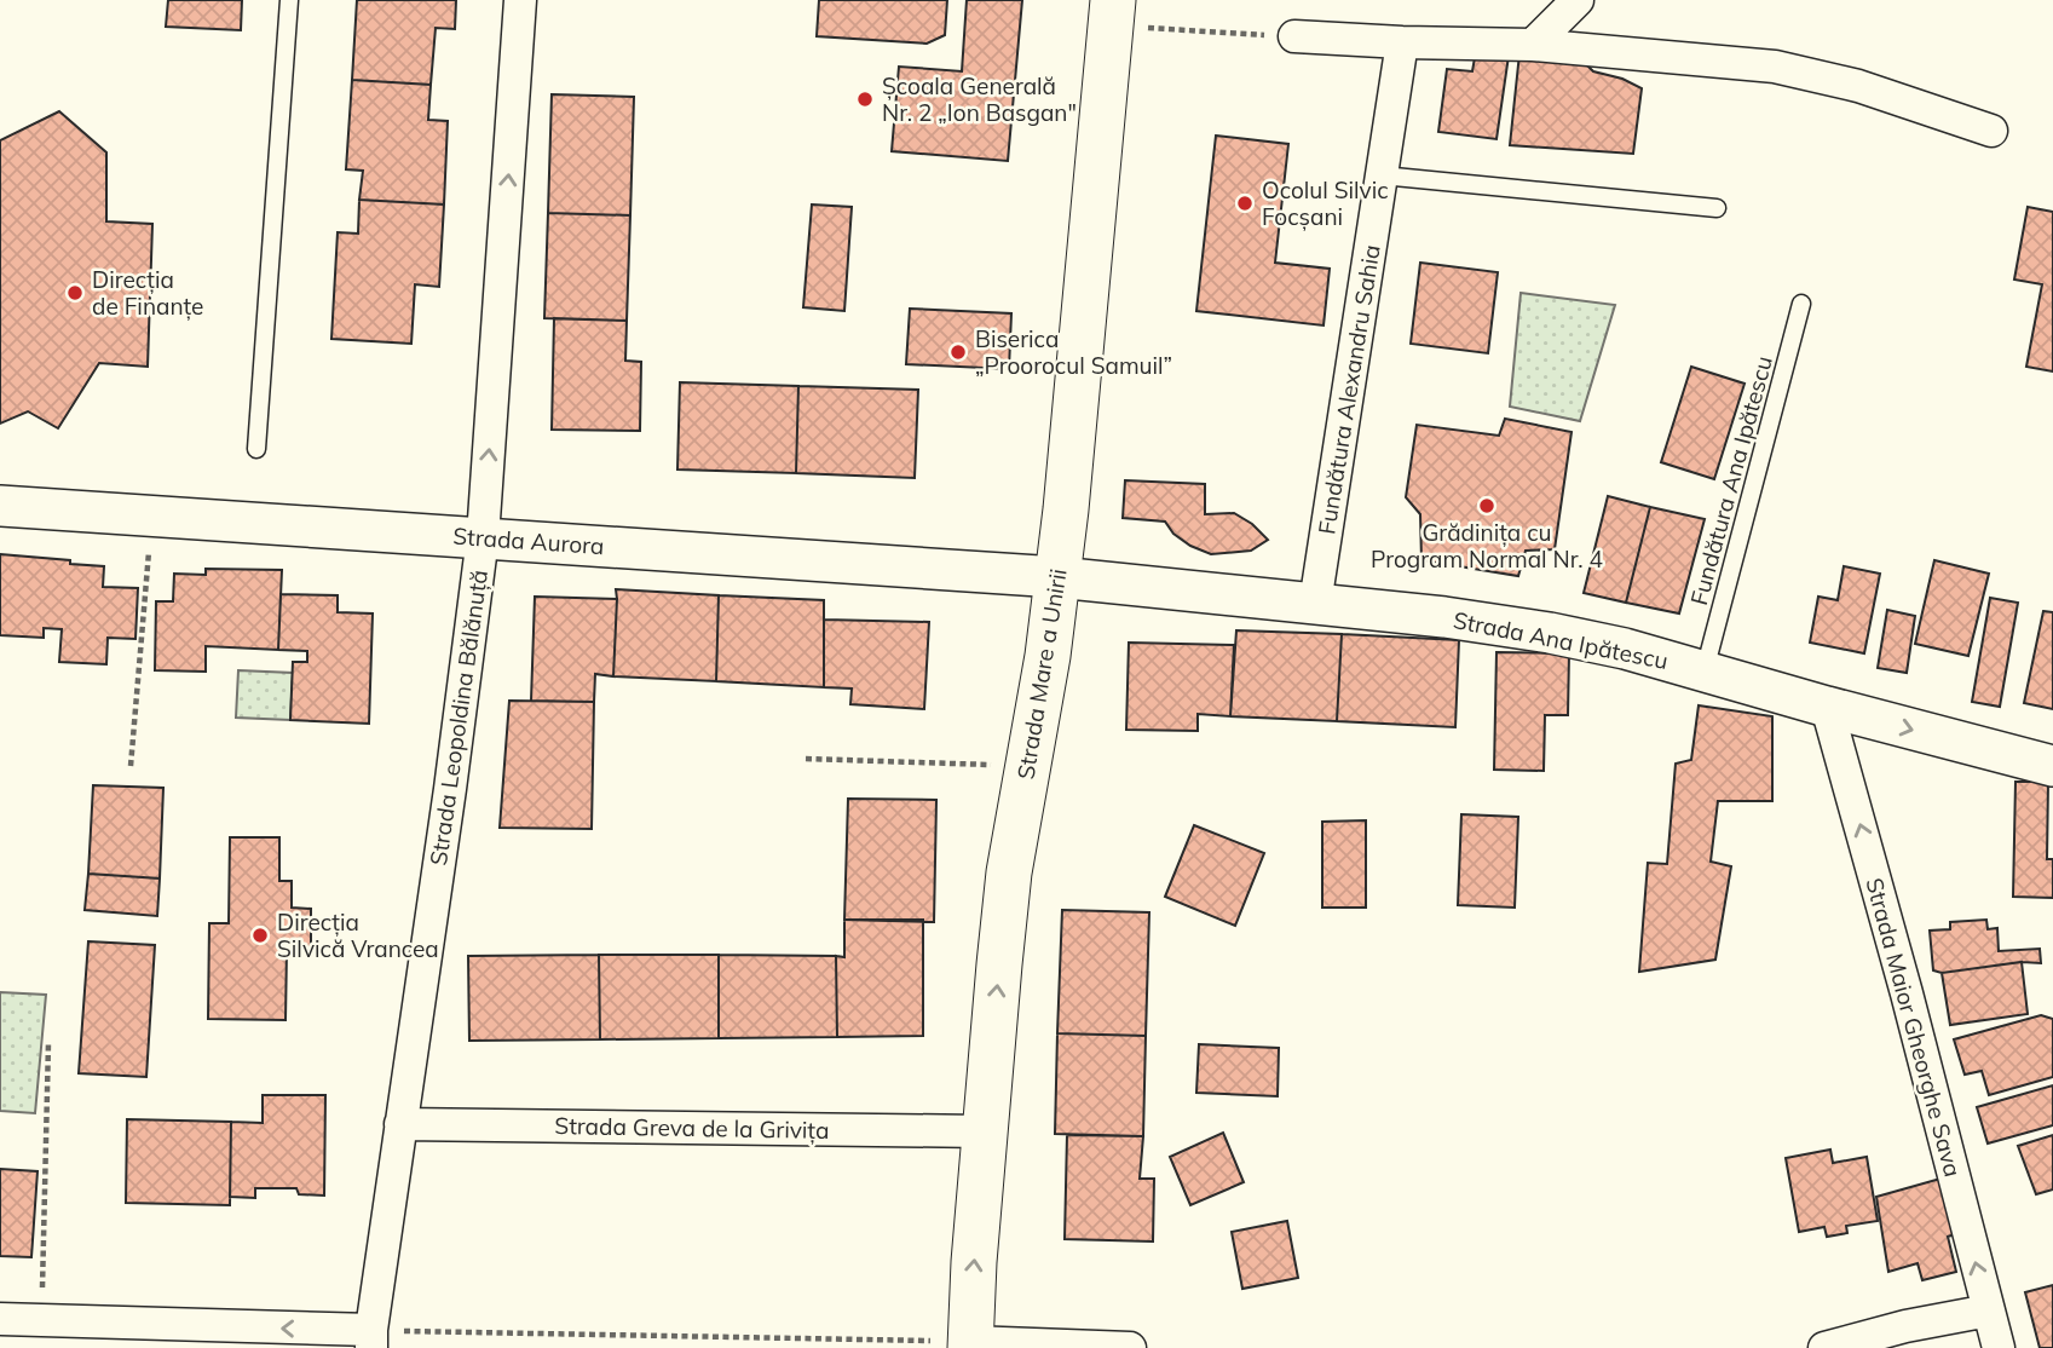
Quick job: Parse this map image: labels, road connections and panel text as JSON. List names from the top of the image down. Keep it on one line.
{"streets":{"main road":["Strada Mare a Unirii"],"street":["Fundătura Alexandru Sahia","Strada Aurora","Strada Ana Ipătescu","Strada Leopoldina Bălănuță","Strada Maior Gheorghe Sava","Strada Greva de la Grivița"],"lane":["Fundătura Ana Ipătescu"]},"crossings":[["Fundătura Alexandru Sahia","Strada Ana Ipătescu"],["Fundătura Ana Ipătescu","Strada Ana Ipătescu"],["Strada Aurora","Strada Ana Ipătescu"],["Strada Aurora","Strada Mare a Unirii"],["Strada Aurora","Strada Leopoldina Bălănuță"],["Strada Ana Ipătescu","Strada Mare a Unirii"],["Strada Ana Ipătescu","Strada Maior Gheorghe Sava"],["Strada Mare a Unirii","Strada Greva de la Grivița"],["Strada Leopoldina Bălănuță","Strada Greva de la Grivița"]],"one_way":["Strada Mare a Unirii","Strada Leopoldina Bălănuță","Strada Maior Gheorghe Sava"],"places":["Școala Generală Nr. 2 „Ion Basgan\"","Ocolul Silvic Focșani","Direcția de Finanțe","Biserica „Proorocul Samuil”","Grădinița cu Program Normal Nr. 4","Direcția Silvică Vrancea"]}
